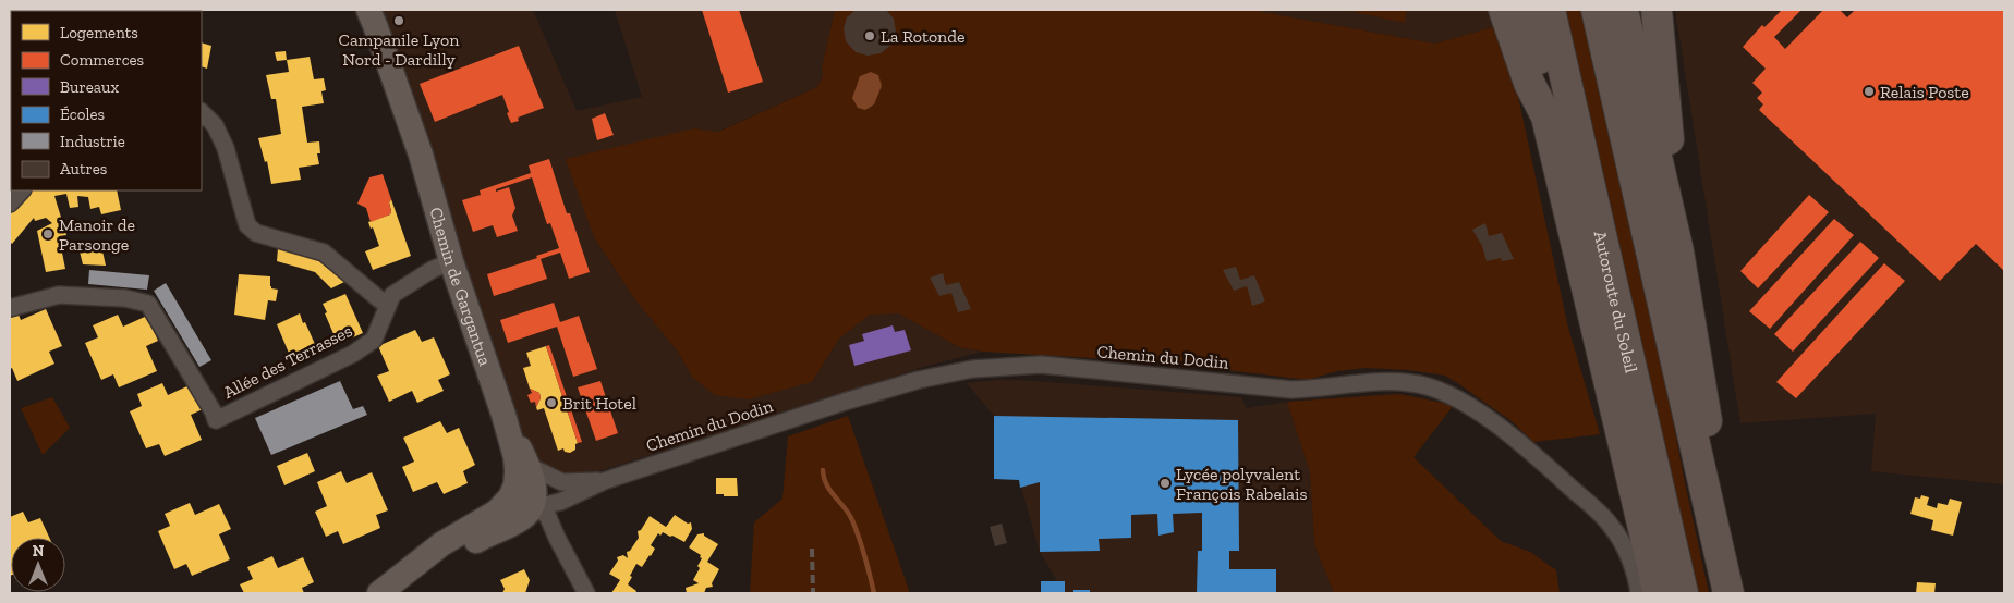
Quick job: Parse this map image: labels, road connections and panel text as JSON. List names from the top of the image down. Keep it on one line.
{"streets":{"highway":["Autoroute du Soleil"],"street":["Chemin de Gargantua","Chemin du Dodin","Allée des Terrasses"]},"crossings":[["Chemin de Gargantua","Chemin du Dodin"],["Chemin de Gargantua","Allée des Terrasses"]],"places":["Campanile Lyon Nord - Dardilly","La Rotonde","Relais Poste","Manoir de Parsonge","Brit Hotel","Lycée polyvalent François Rabelais"],"legend":["Logements","Commerces","Bureaux","Écoles","Industrie","Autres"],"north":"top"}
